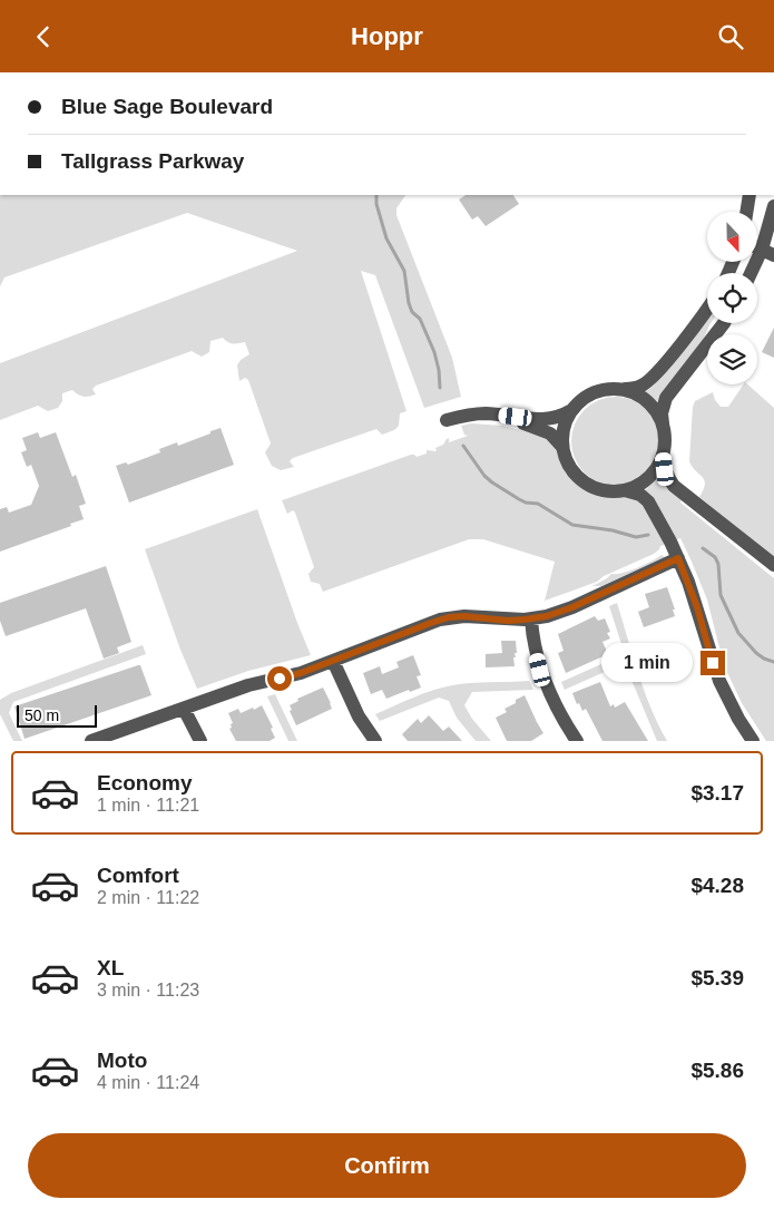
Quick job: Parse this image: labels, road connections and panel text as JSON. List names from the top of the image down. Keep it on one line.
{"scale_bar":"50 m","north":"bottom","page":{"header":"Hoppr","banner":["Blue Sage Boulevard","Tallgrass Parkway"],"bubble":"1 min","scale":"50 m","list":[{"name":"Economy","note":"1 min · 11:21","value":"$3.17"},{"name":"Comfort","note":"2 min · 11:22","value":"$4.28"},{"name":"XL","note":"3 min · 11:23","value":"$5.39"},{"name":"Moto","note":"4 min · 11:24","value":"$5.86"}],"buttons":"Confirm"}}
